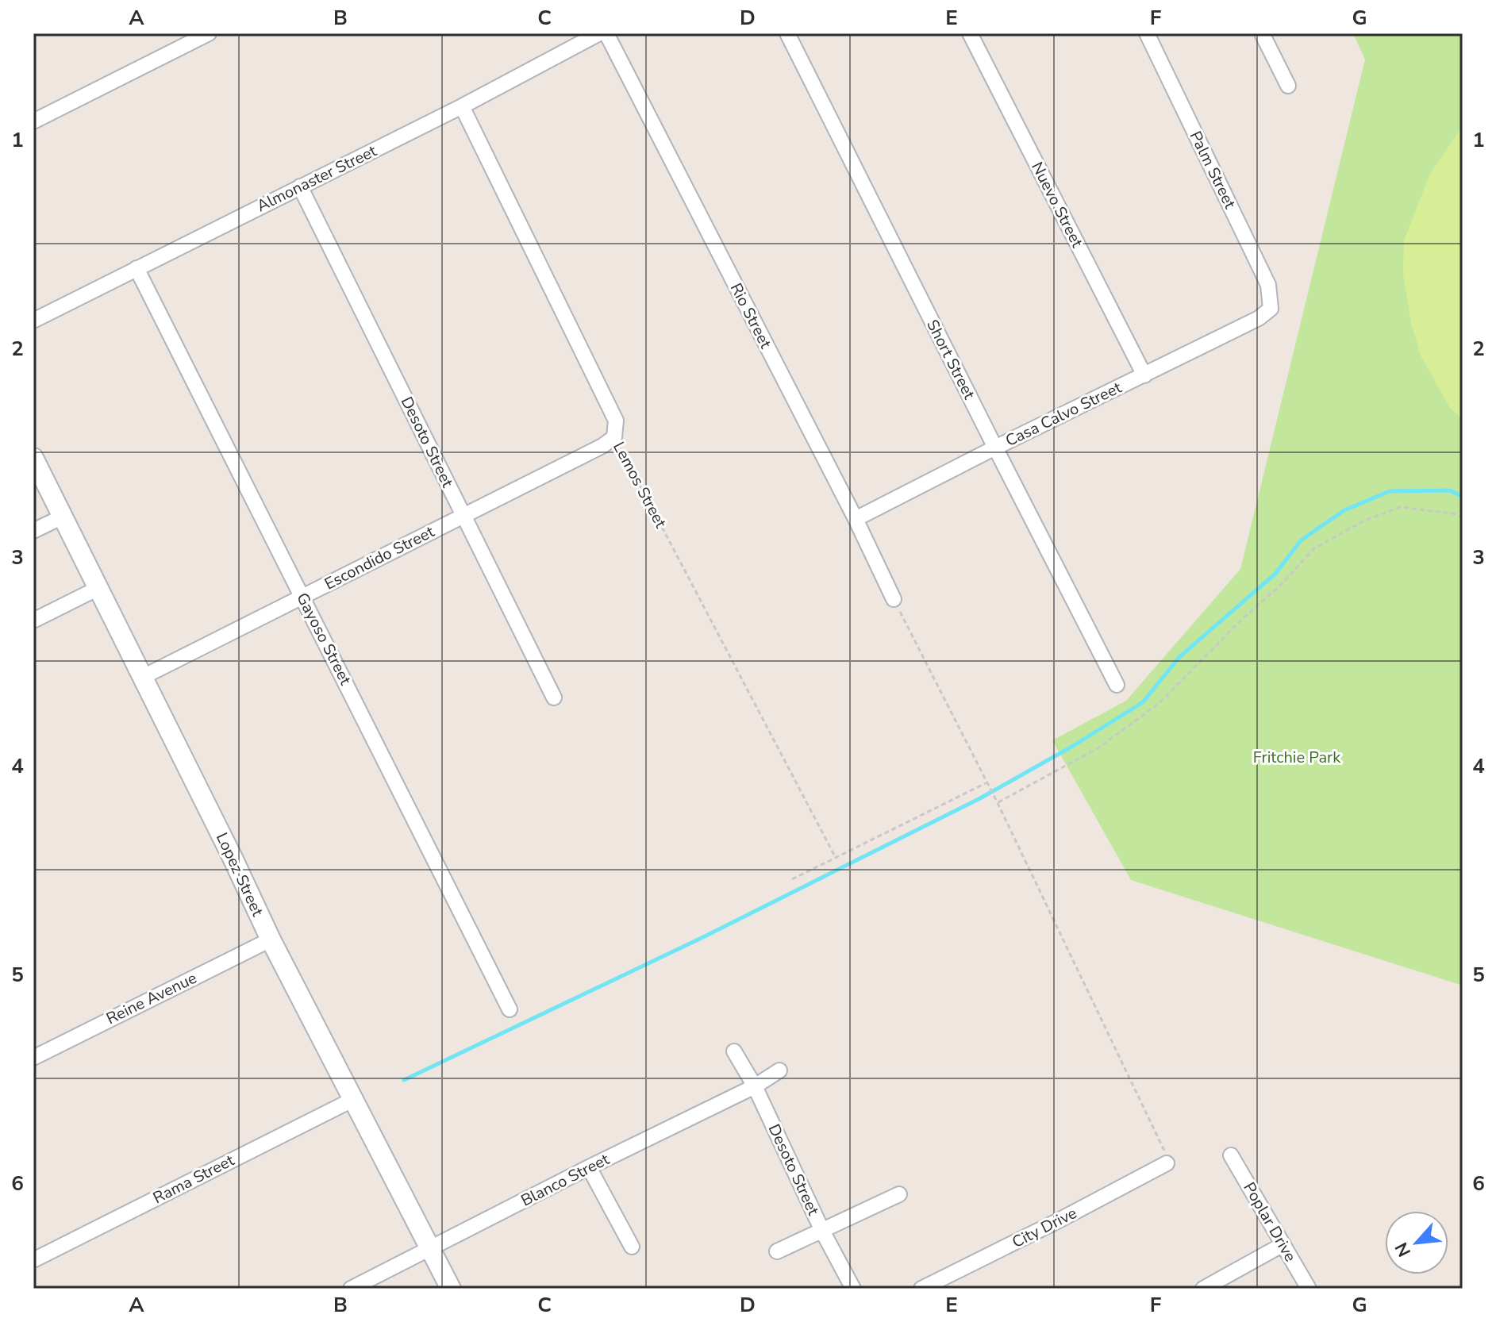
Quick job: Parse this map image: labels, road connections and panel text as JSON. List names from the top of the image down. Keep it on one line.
{"streets":{"street":["Palm Street","Almonaster Street","Nuevo Street","Rio Street","Short Street","Casa Calvo Street","Desoto Street","Lemos Street","Escondido Street","Gayoso Street","Lopez Street","Reine Avenue","Rama Street","Blanco Street","Poplar Drive","City Drive"]},"crossings":[["Palm Street","Casa Calvo Street"],["Almonaster Street","Desoto Street"],["Almonaster Street","Lemos Street"],["Almonaster Street","Gayoso Street"],["Nuevo Street","Casa Calvo Street"],["Rio Street","Casa Calvo Street"],["Short Street","Casa Calvo Street"],["Desoto Street","Escondido Street"],["Desoto Street","Blanco Street"],["Lemos Street","Escondido Street"],["Escondido Street","Gayoso Street"],["Escondido Street","Lopez Street"],["Lopez Street","Reine Avenue"],["Lopez Street","Rama Street"],["Lopez Street","Blanco Street"]],"parks":["Fritchie Park"],"north":"bottom left","grid":{"columns":["A","B","C","D","E","F","G"],"rows":["1","2","3","4","5","6"]}}
